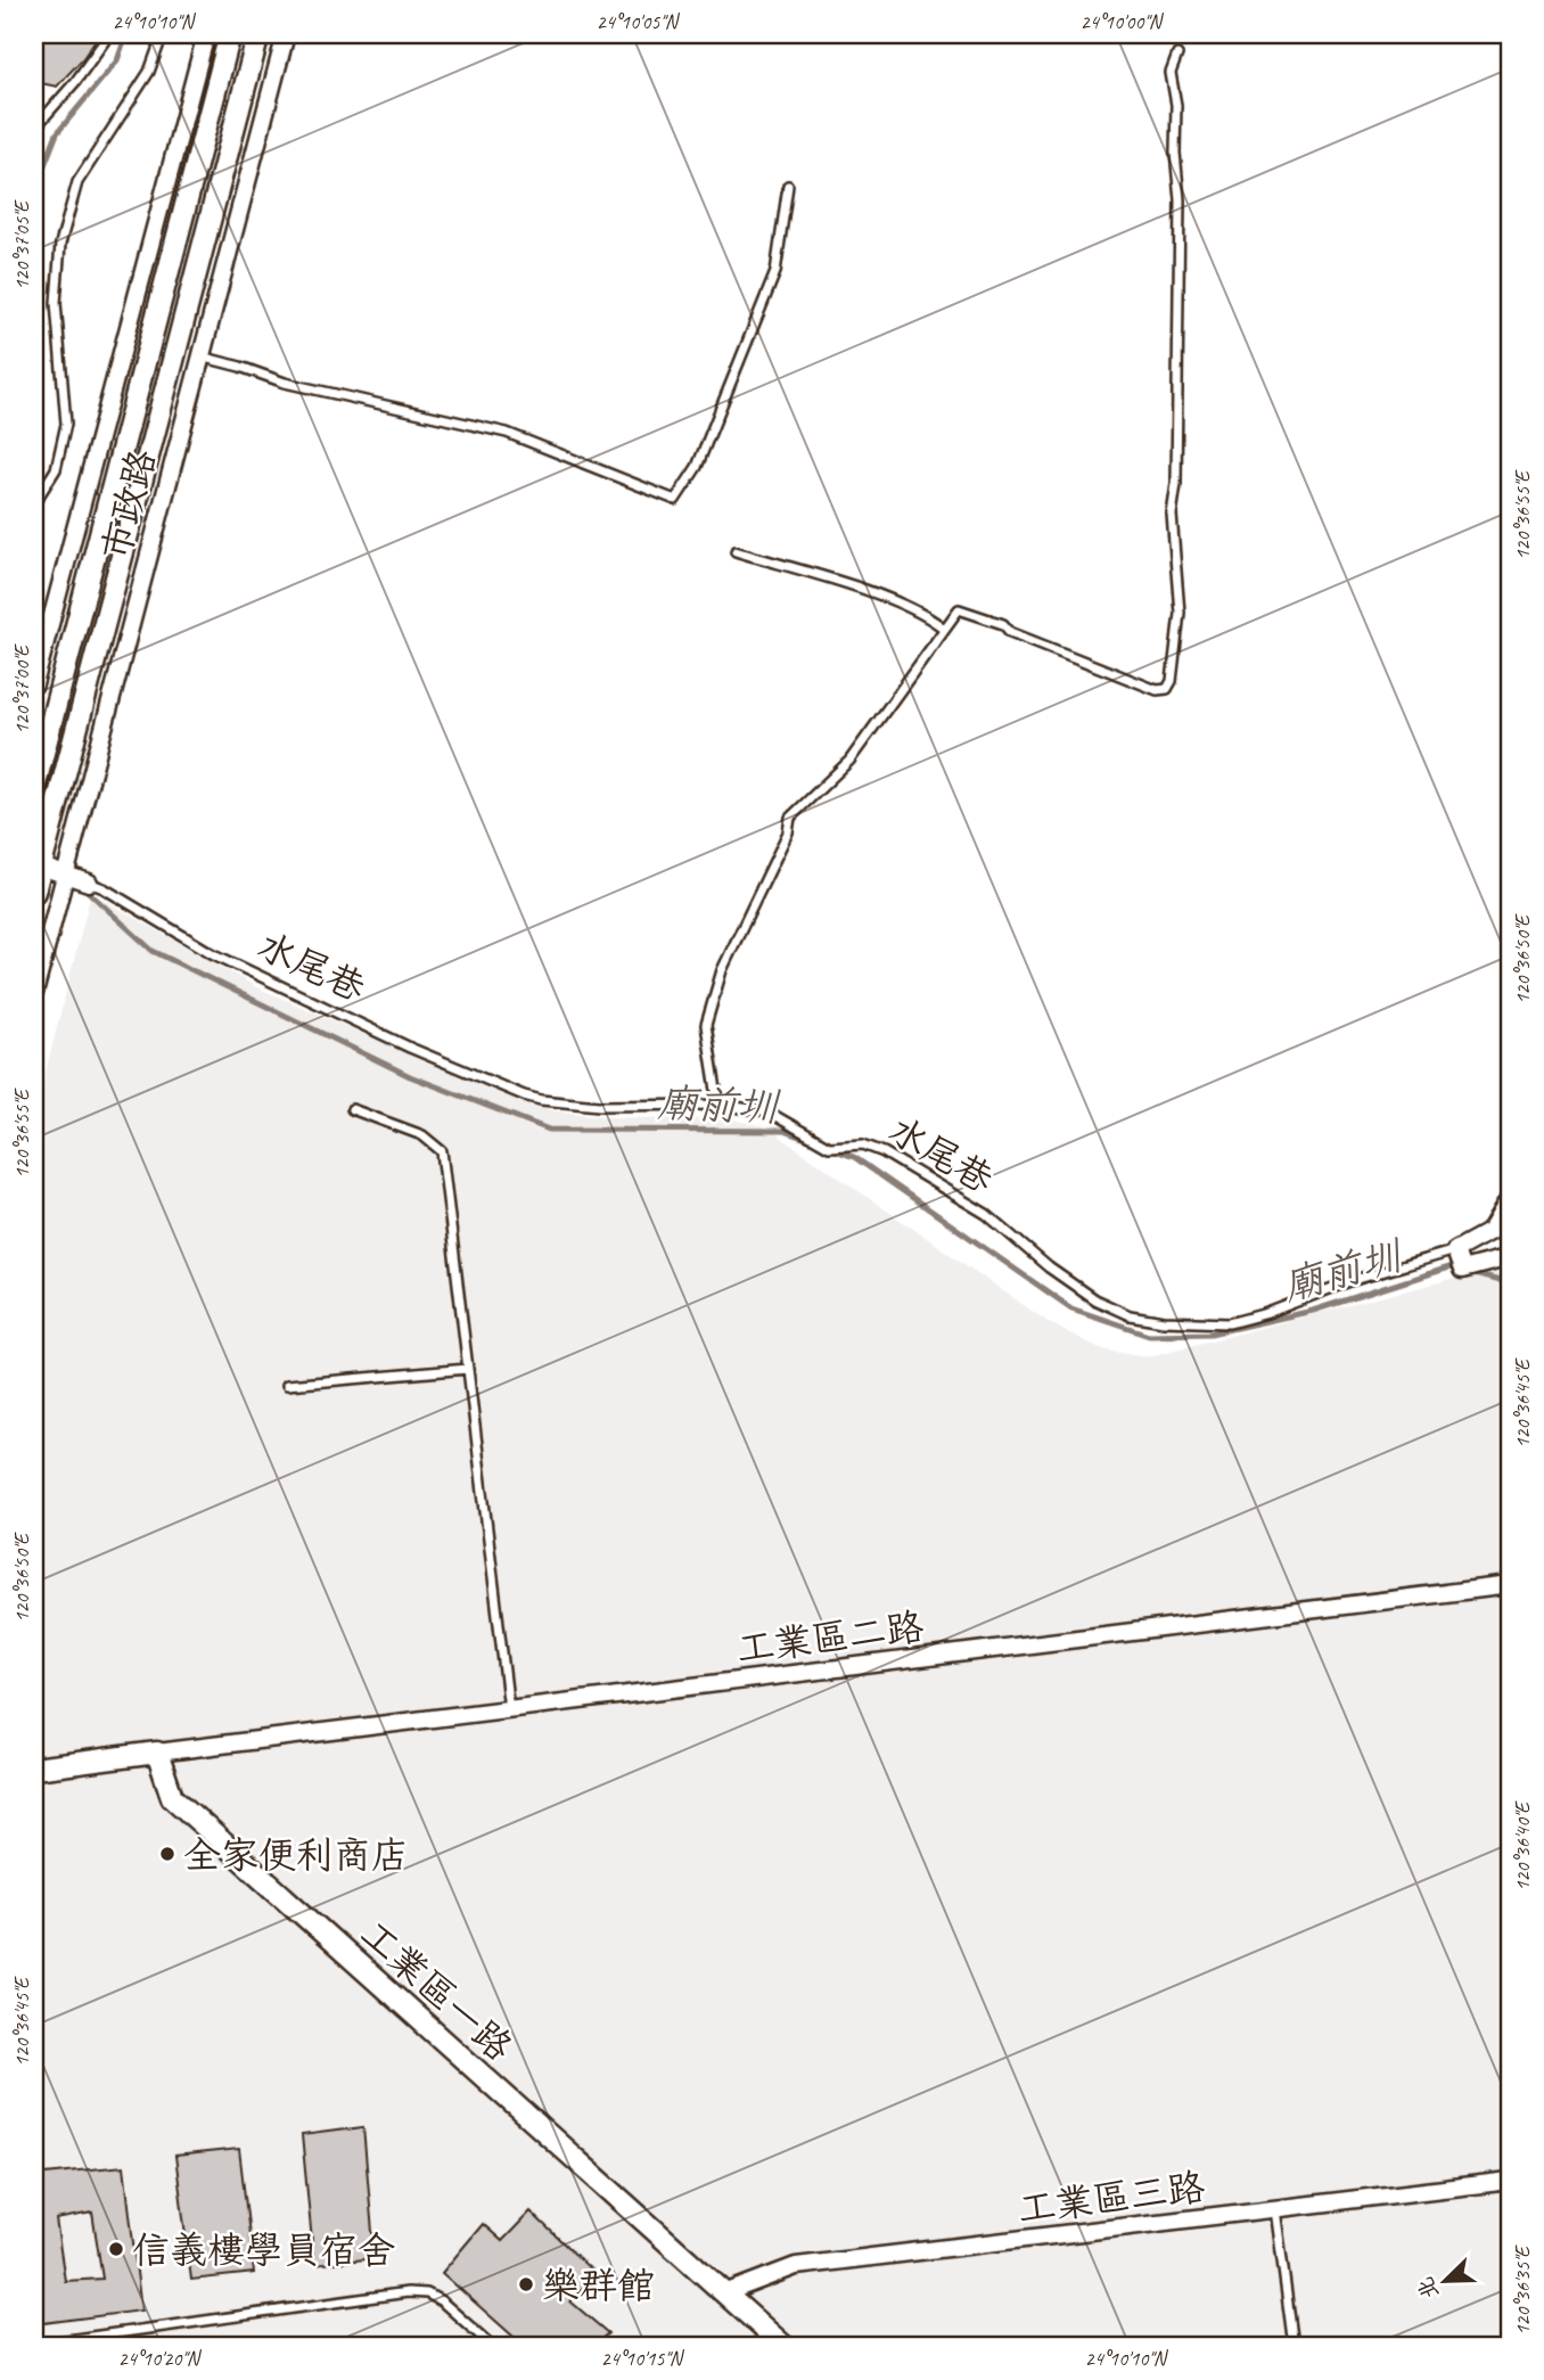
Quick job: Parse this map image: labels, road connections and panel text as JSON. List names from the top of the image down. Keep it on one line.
{"streets":{"street":["市政路","水尾巷","工業區二路","工業區一路","工業區三路"]},"crossings":[["市政路","水尾巷"],["工業區二路","工業區一路"],["工業區一路","工業區三路"]],"water":["廟前圳"],"places":["全家便利商店","信義樓學員宿舍","樂群館"],"north":"bottom left","coordinates":["24°10'10\"N","24°10'05\"N","24°10'00\"N","120°37'05\"E","120°36'55\"E","120°37'00\"E","120°36'50\"E","120°36'45\"E","120°36'40\"E","120°36'35\"E","24°10'20\"N","24°10'15\"N"]}
